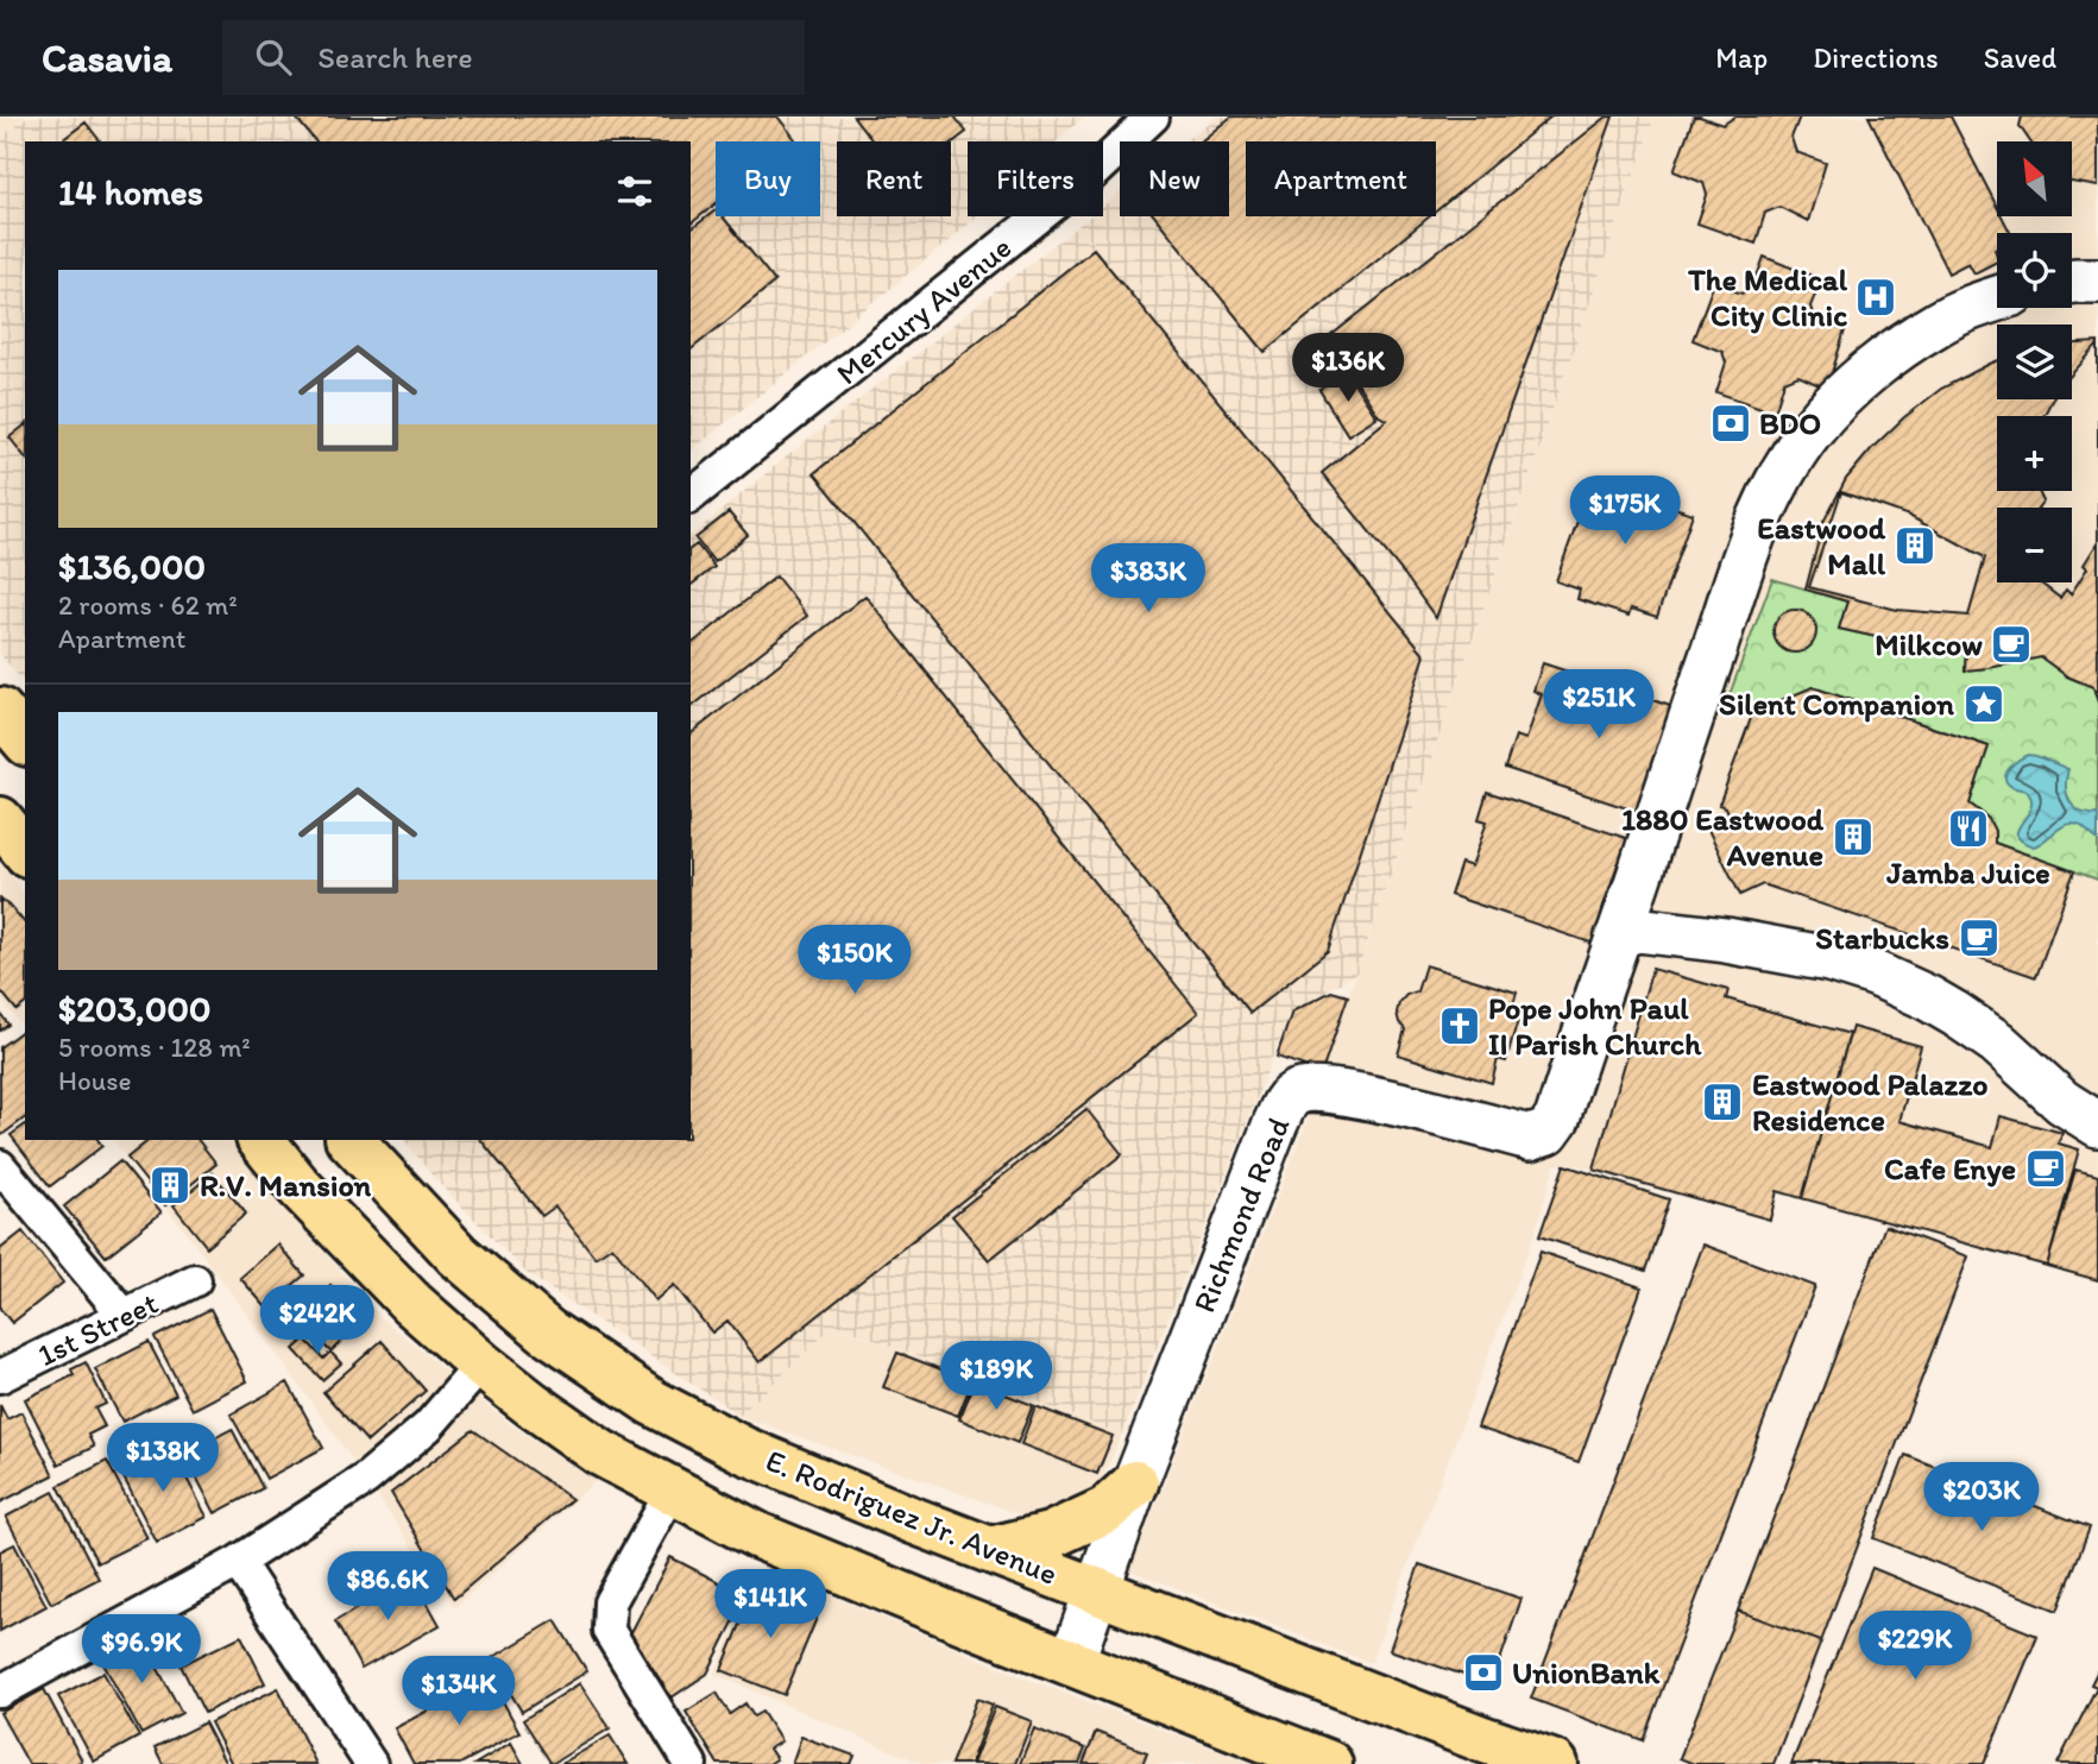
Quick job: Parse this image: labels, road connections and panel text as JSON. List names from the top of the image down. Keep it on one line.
{"streets":{"main road":["E. Rodriguez Jr. Avenue"],"street":["Mercury Avenue","Richmond Road","1st Street"]},"crossings":[["Richmond Road","E. Rodriguez Jr. Avenue"]],"places":{"hospital":["The Medical City Clinic"],"bank":["BDO","UnionBank"],"building":["Eastwood Mall","1880 Eastwood Avenue","Eastwood Palazzo Residence","R.V. Mansion"],"cafe":["Milkcow","Starbucks","Cafe Enye"],"place":["Silent Companion"],"restaurant":["Jamba Juice"],"church":["Pope John Paul II Parish Church"]},"north":"top left","page":{"header":"Casavia","search":"Search here","nav":["Map","Directions","Saved"],"map_buttons":["+","−"],"chip":["Buy","Rent","Filters","New","Apartment"],"heading":"14 homes","list":[{"name":"$136,000","note":"2 rooms · 62 m² · Apartment"},{"name":"$203,000","note":"5 rooms · 128 m² · House"}],"price":["$136K","$175K","$383K","$251K","$150K","$242K","$189K","$138K","$203K","$86.6K","$141K","$229K","$96.9K","$134K"]}}
